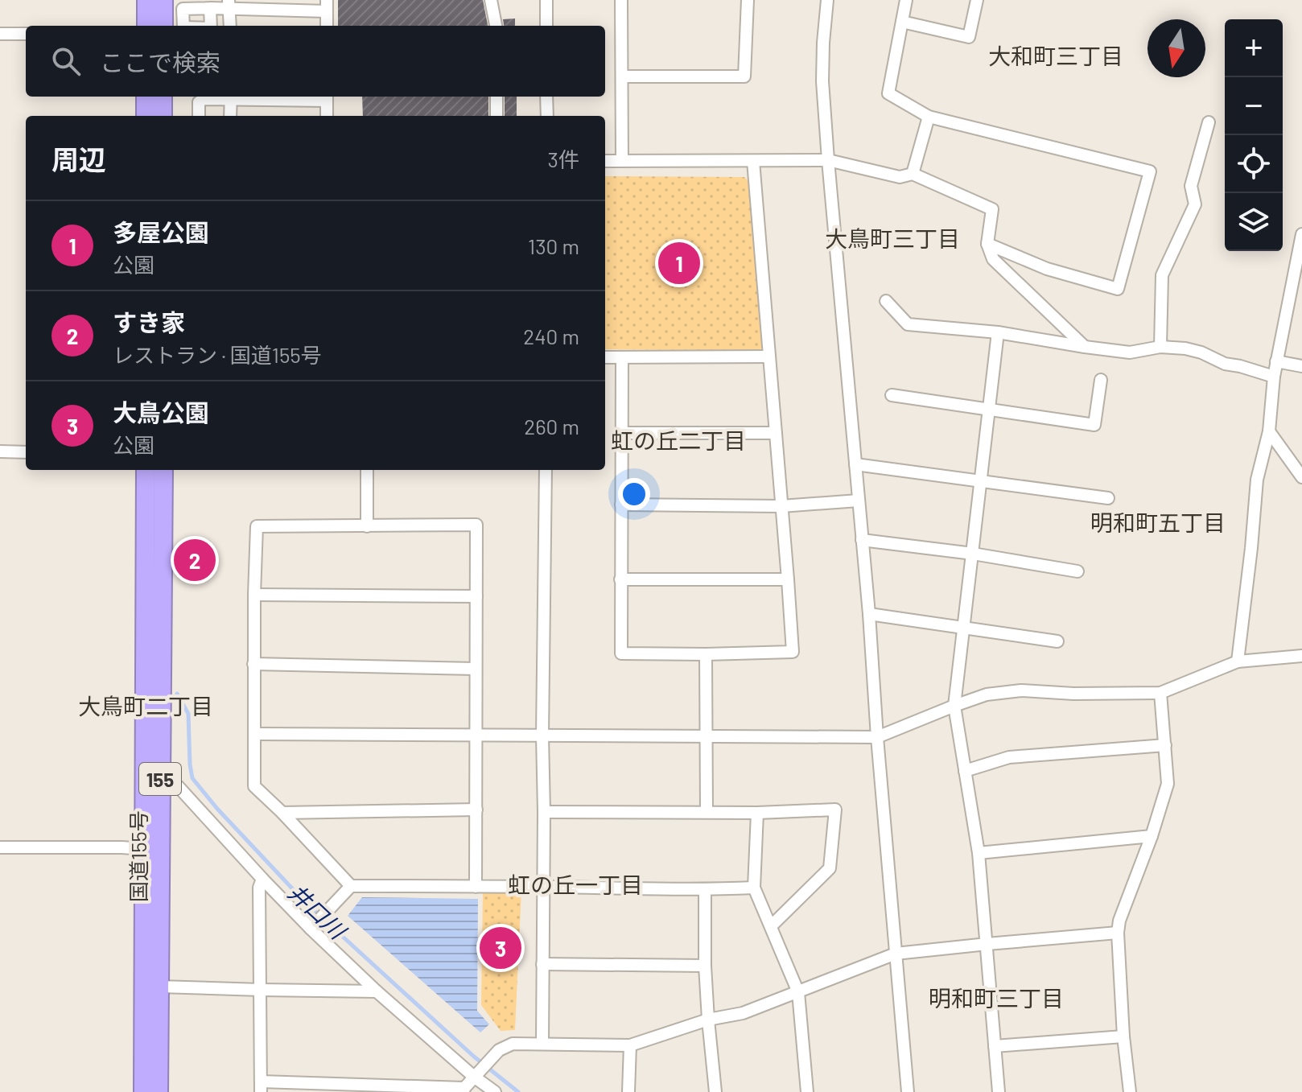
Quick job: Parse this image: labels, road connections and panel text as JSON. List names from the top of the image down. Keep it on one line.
{"streets":{"highway":["155","国道155号"]},"districts":["大和町三丁目","大鳥町三丁目","虹の丘二丁目","明和町五丁目","大鳥町二丁目","虹の丘一丁目","明和町三丁目"],"water":["井口川"],"north":"bottom","page":{"map_buttons":["+","−"],"search":"ここで検索","heading":["周辺","3件"],"list":[{"mark":"1","name":"多屋公園","note":"公園","value":"130 m"},{"mark":"2","name":"すき家","note":"レストラン · 国道155号","value":"240 m"},{"mark":"3","name":"大鳥公園","note":"公園","value":"260 m"}],"pins":["1","2","3"]}}
